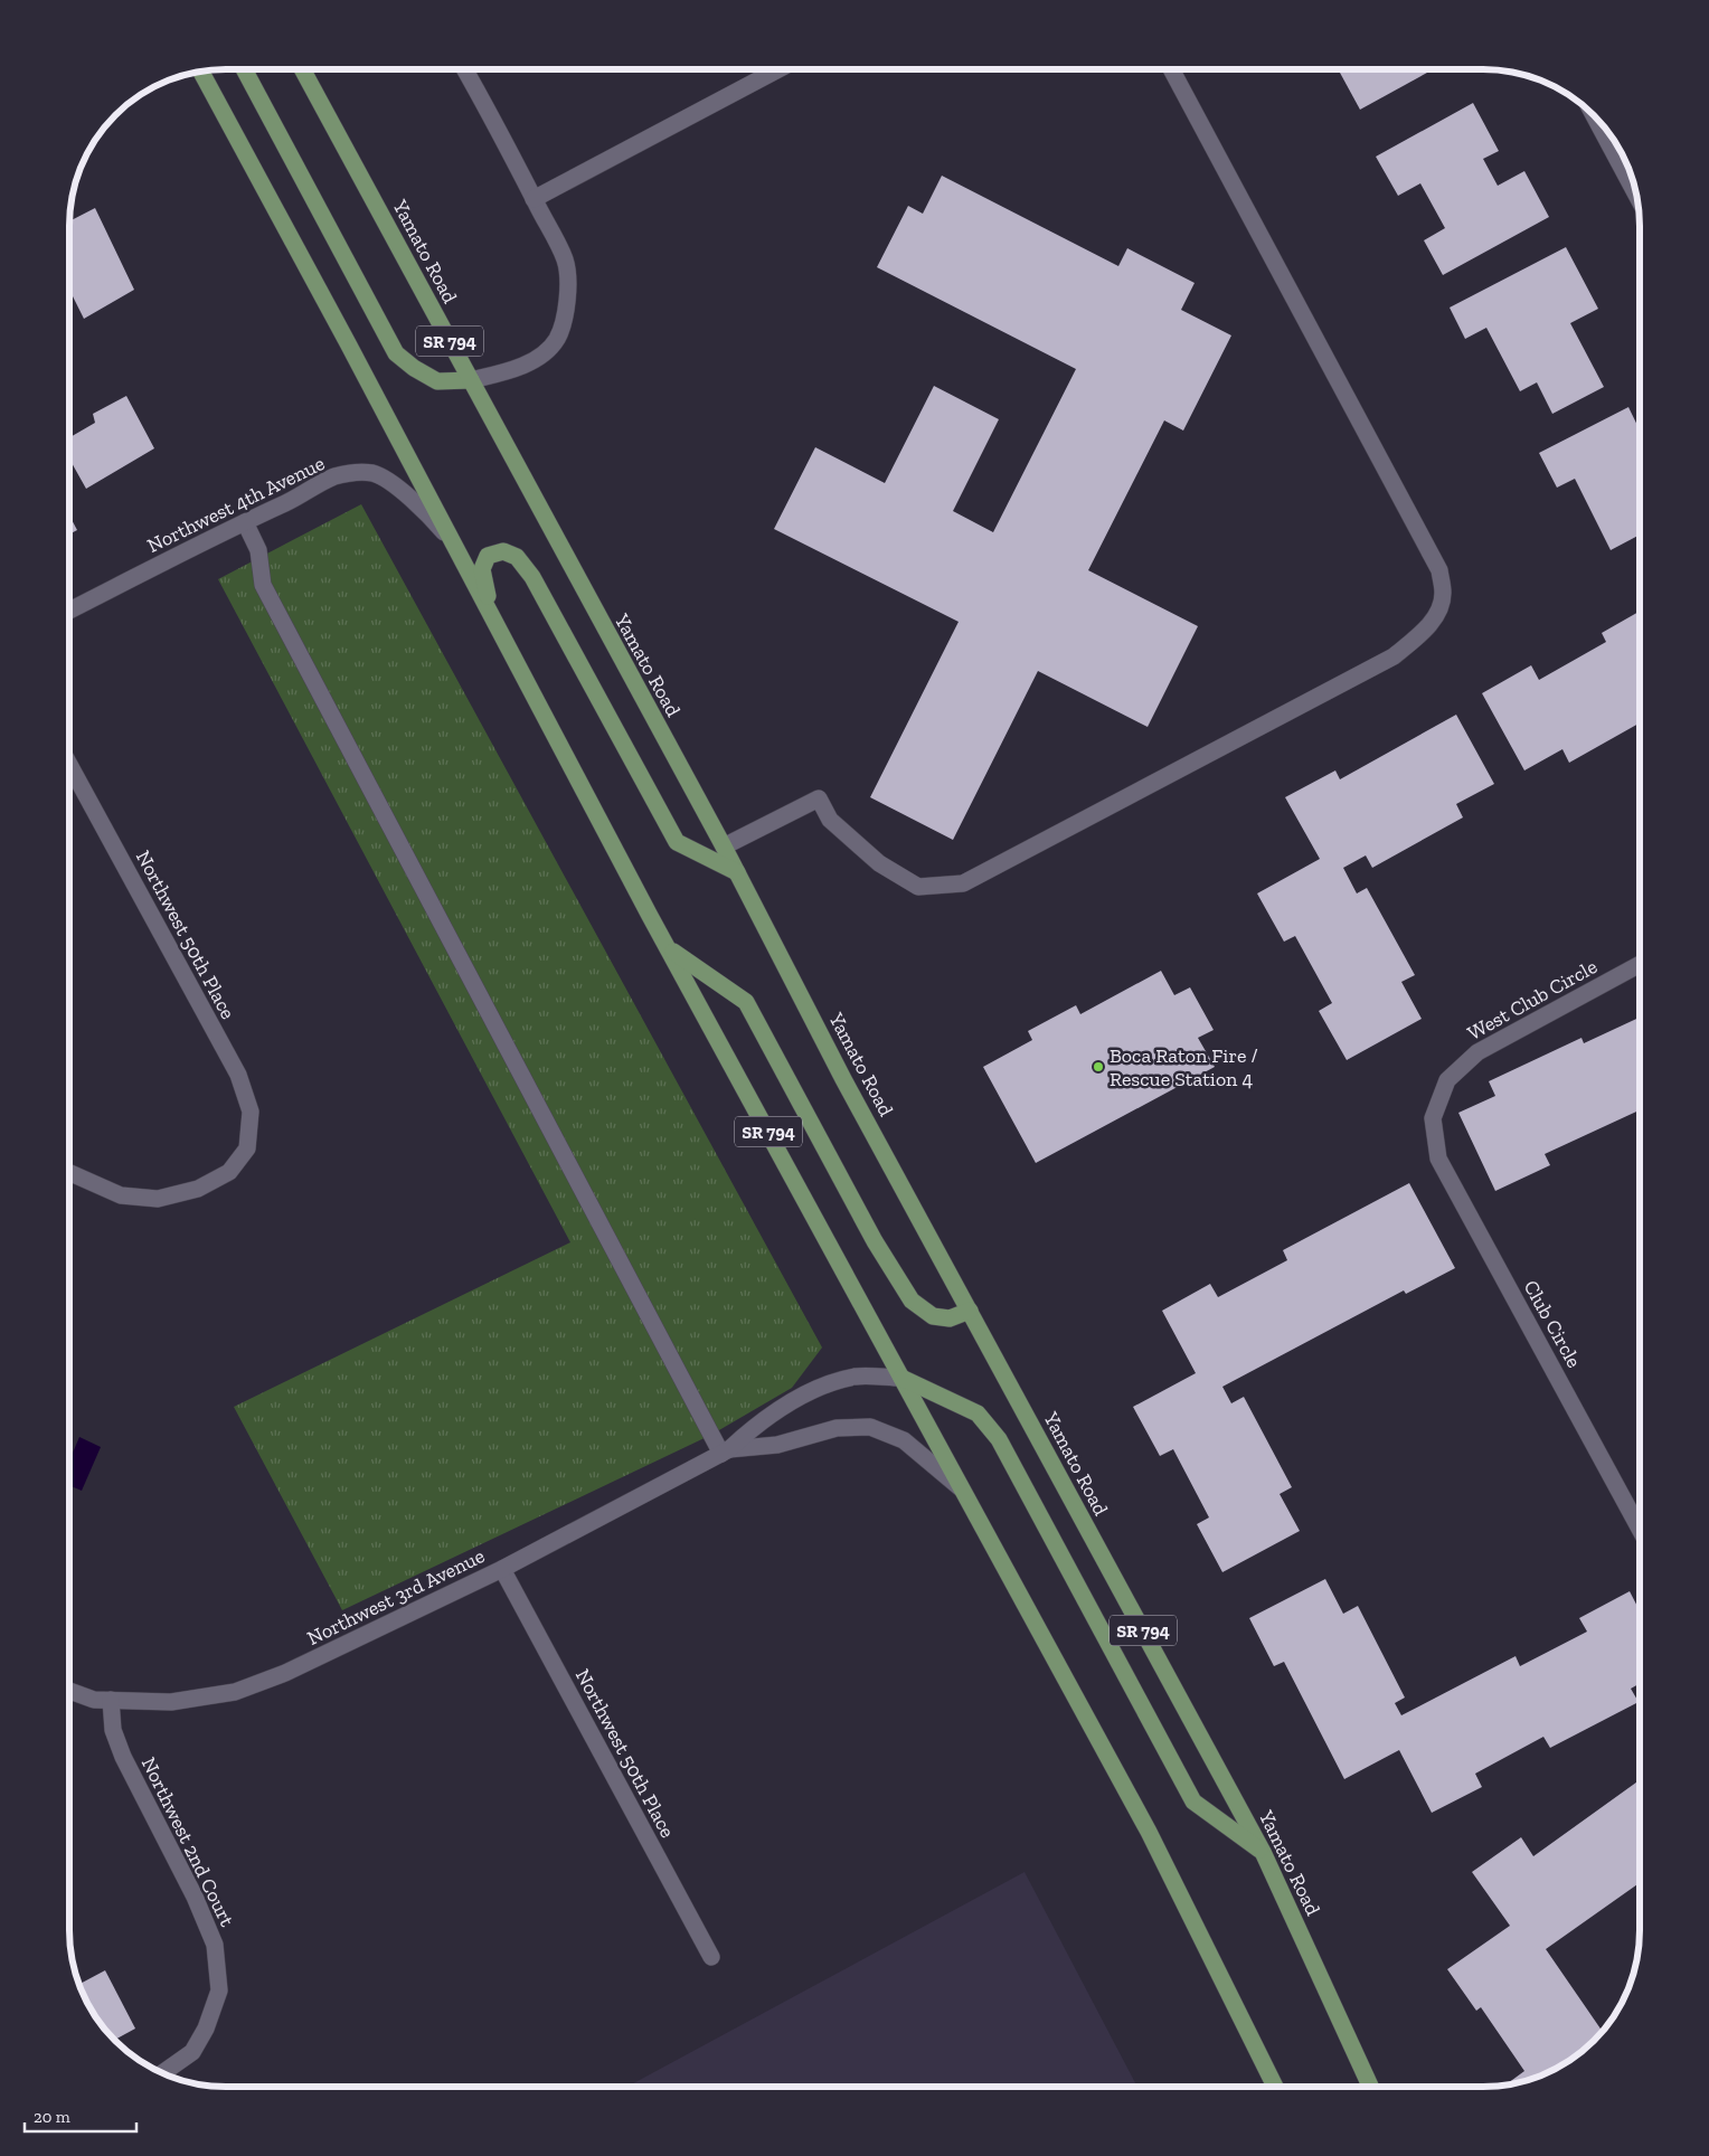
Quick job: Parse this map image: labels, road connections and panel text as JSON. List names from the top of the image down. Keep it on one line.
{"streets":{"main road":["Yamato Road","SR 794"],"street":["Northwest 4th Avenue","Northwest 50th Place","West Club Circle","Club Circle","Northwest 3rd Avenue","Northwest 2nd Court"]},"crossings":[["SR 794","Northwest 4th Avenue"],["SR 794","Northwest 3rd Avenue"],["Northwest 50th Place","Northwest 3rd Avenue"],["West Club Circle","Club Circle"],["Northwest 3rd Avenue","Northwest 2nd Court"]],"places":["Boca Raton Fire / Rescue Station 4"],"scale_bar":"20 m"}
